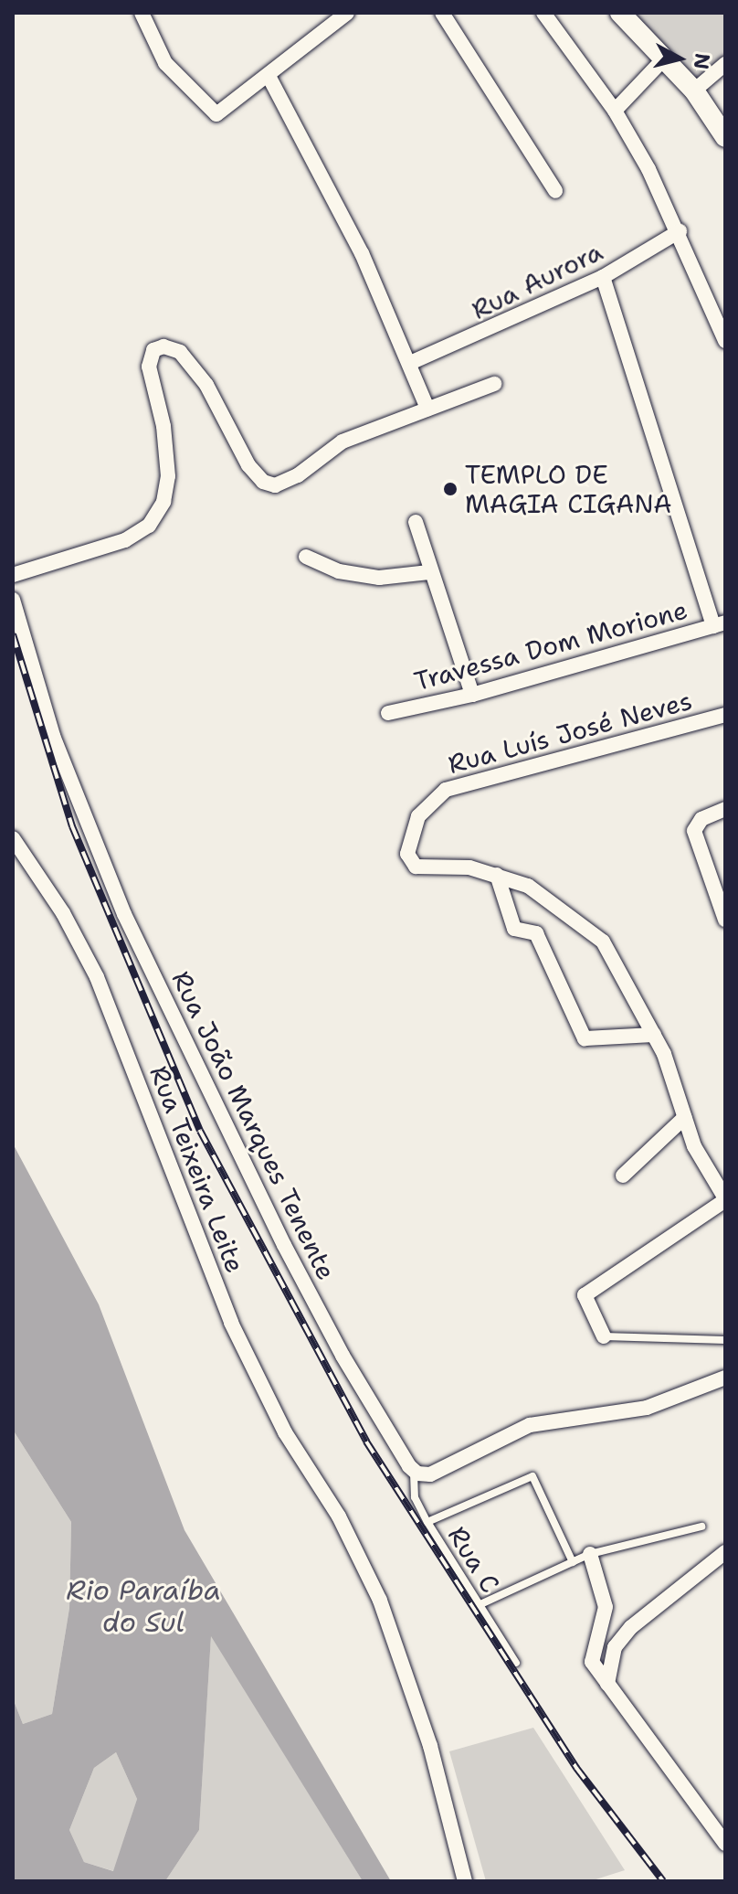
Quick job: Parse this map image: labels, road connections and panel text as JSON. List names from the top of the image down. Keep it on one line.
{"streets":{"street":["Rua Aurora","Travessa Dom Morione","Rua Luís José Neves","Rua João Marques Tenente","Rua Teixeira Leite"],"lane":["Rua C"]},"crossings":[["Rua João Marques Tenente","Rua C"]],"water":["Rio Paraíba do Sul"],"places":["TEMPLO DE MAGIA CIGANA"],"north":"right"}
